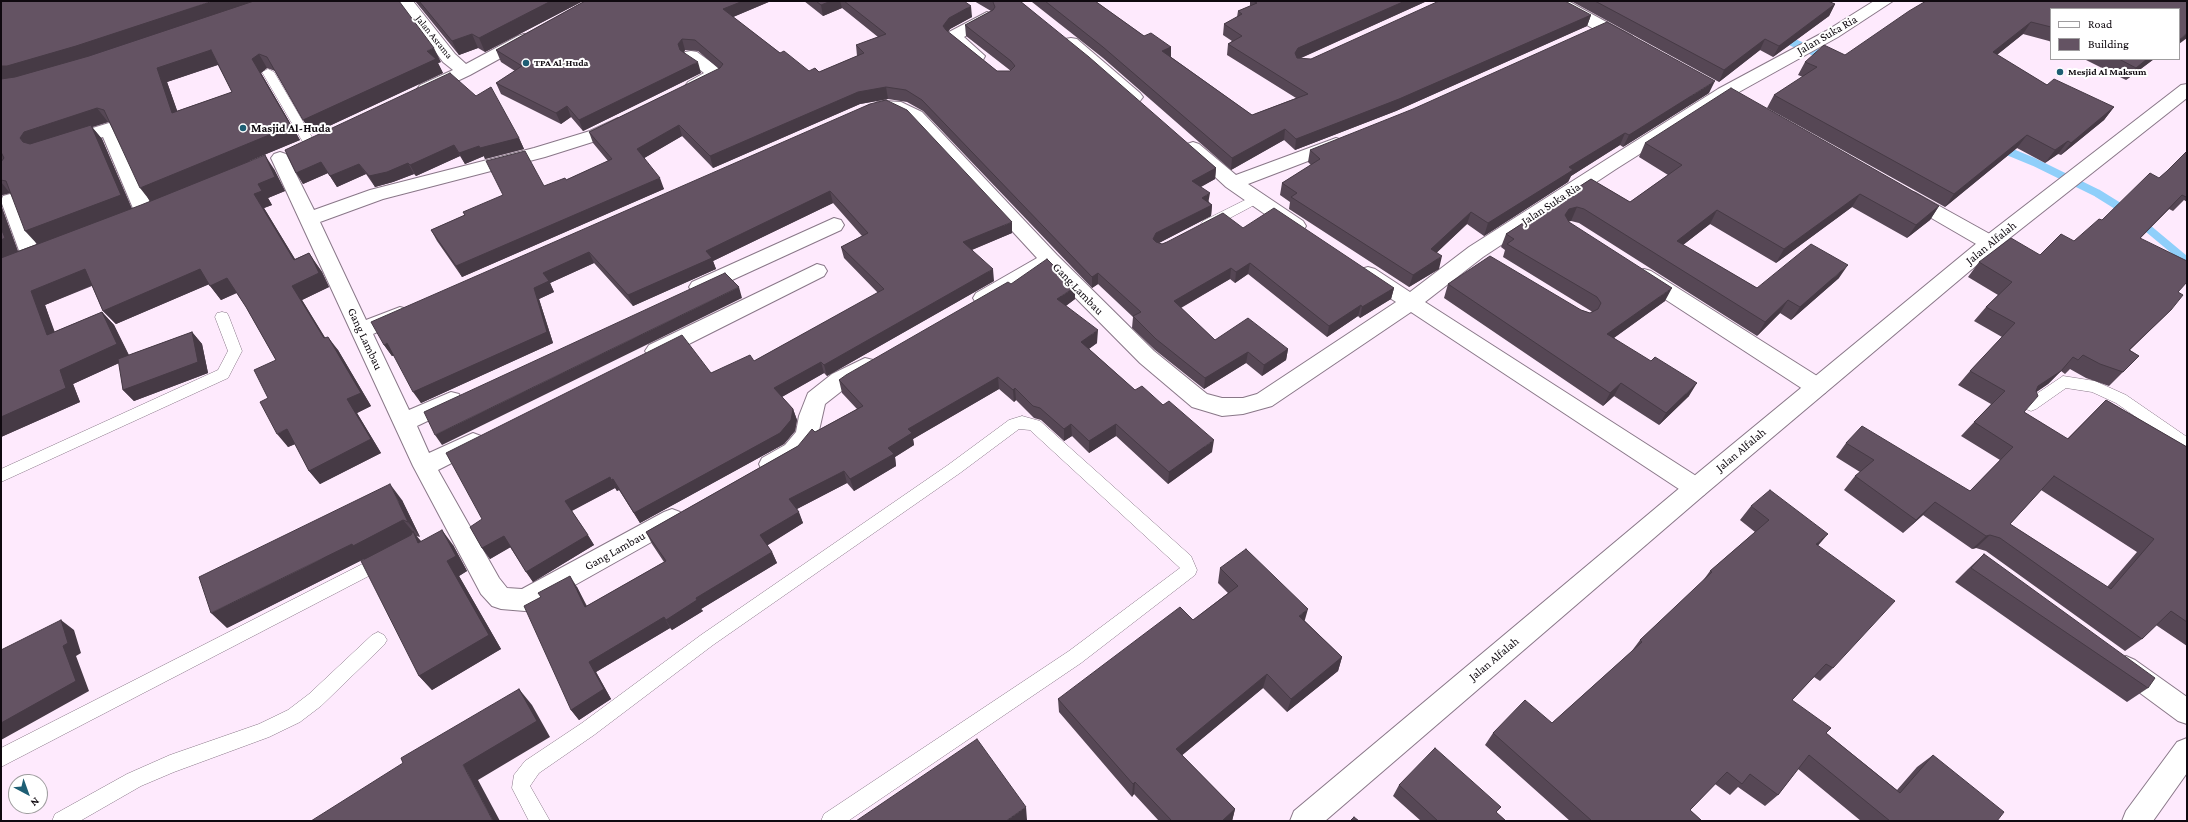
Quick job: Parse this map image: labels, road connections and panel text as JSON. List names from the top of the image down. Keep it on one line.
{"streets":{"street":["Jalan Suka Ria","Jalan Asrama","Jalan Alfalah","Gang Lambau"]},"crossings":[["Jalan Suka Ria","Gang Lambau"]],"places":["TPA Al-Huda","Mesjid Al Maksum","Masjid Al-Huda"],"legend":["Road","Building"],"north":"bottom right"}
